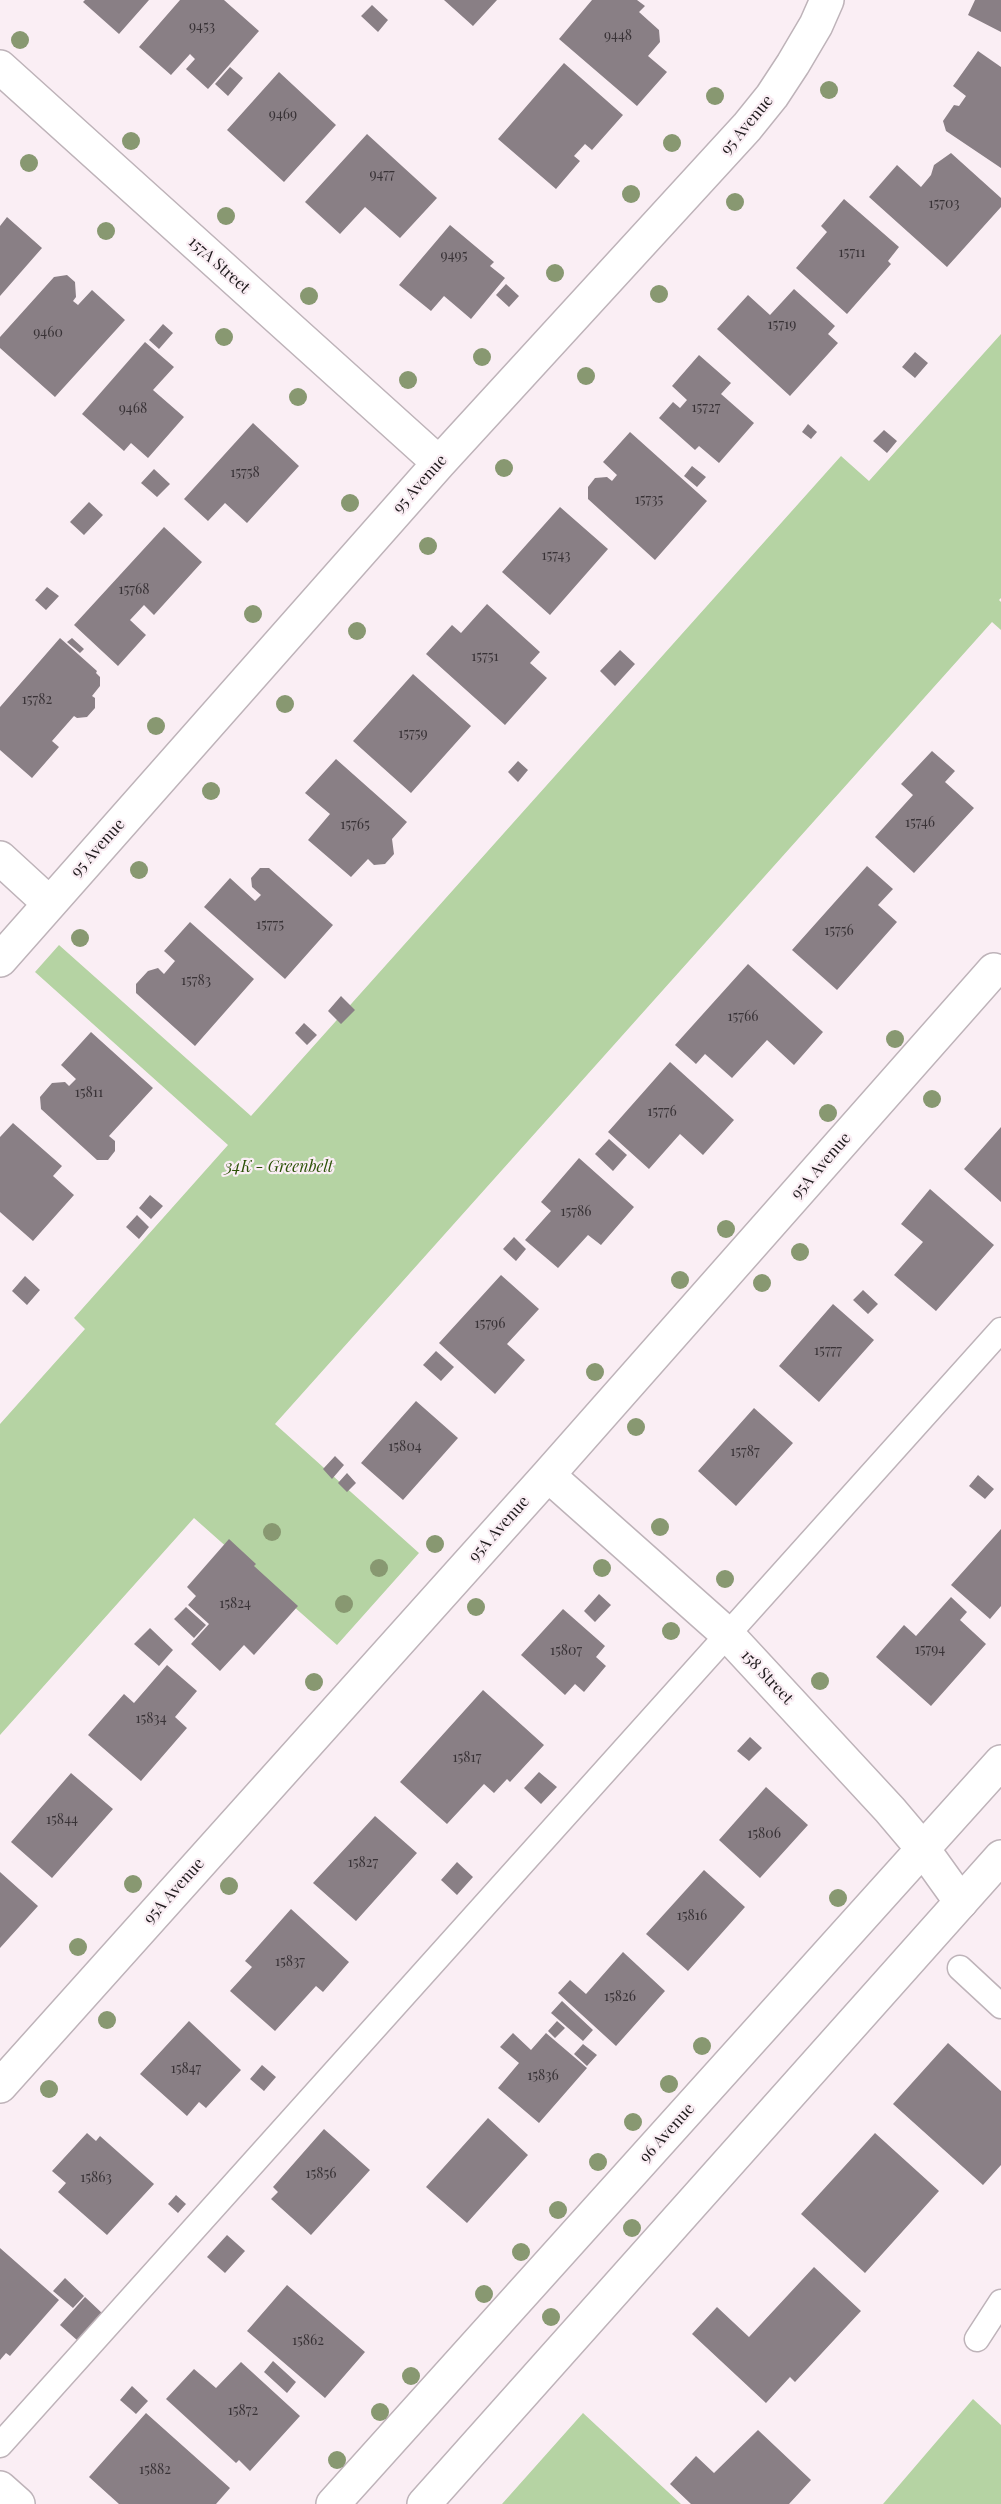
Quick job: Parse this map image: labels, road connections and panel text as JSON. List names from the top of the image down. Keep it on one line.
{"streets":{"street":["95 Avenue","157A Street","95A Avenue","158 Street","96 Avenue"]},"crossings":[["95 Avenue","157A Street"],["95A Avenue","158 Street"],["158 Street","96 Avenue"]],"parks":["34K - Greenbelt"],"house_numbers":["9453","9448","9469","9477","15703","15711","9495","15719","9460","15727","9468","15758","15735","15743","15768","15751","15782","15759","15746","15765","15775","15756","15783","15766","15811","15776","15786","15796","15777","15804","15787","15824","15794","15807","15834","15817","15844","15806","15827","15816","15837","15826","15847","15836","15856","15863","15862","15872","15882"]}
